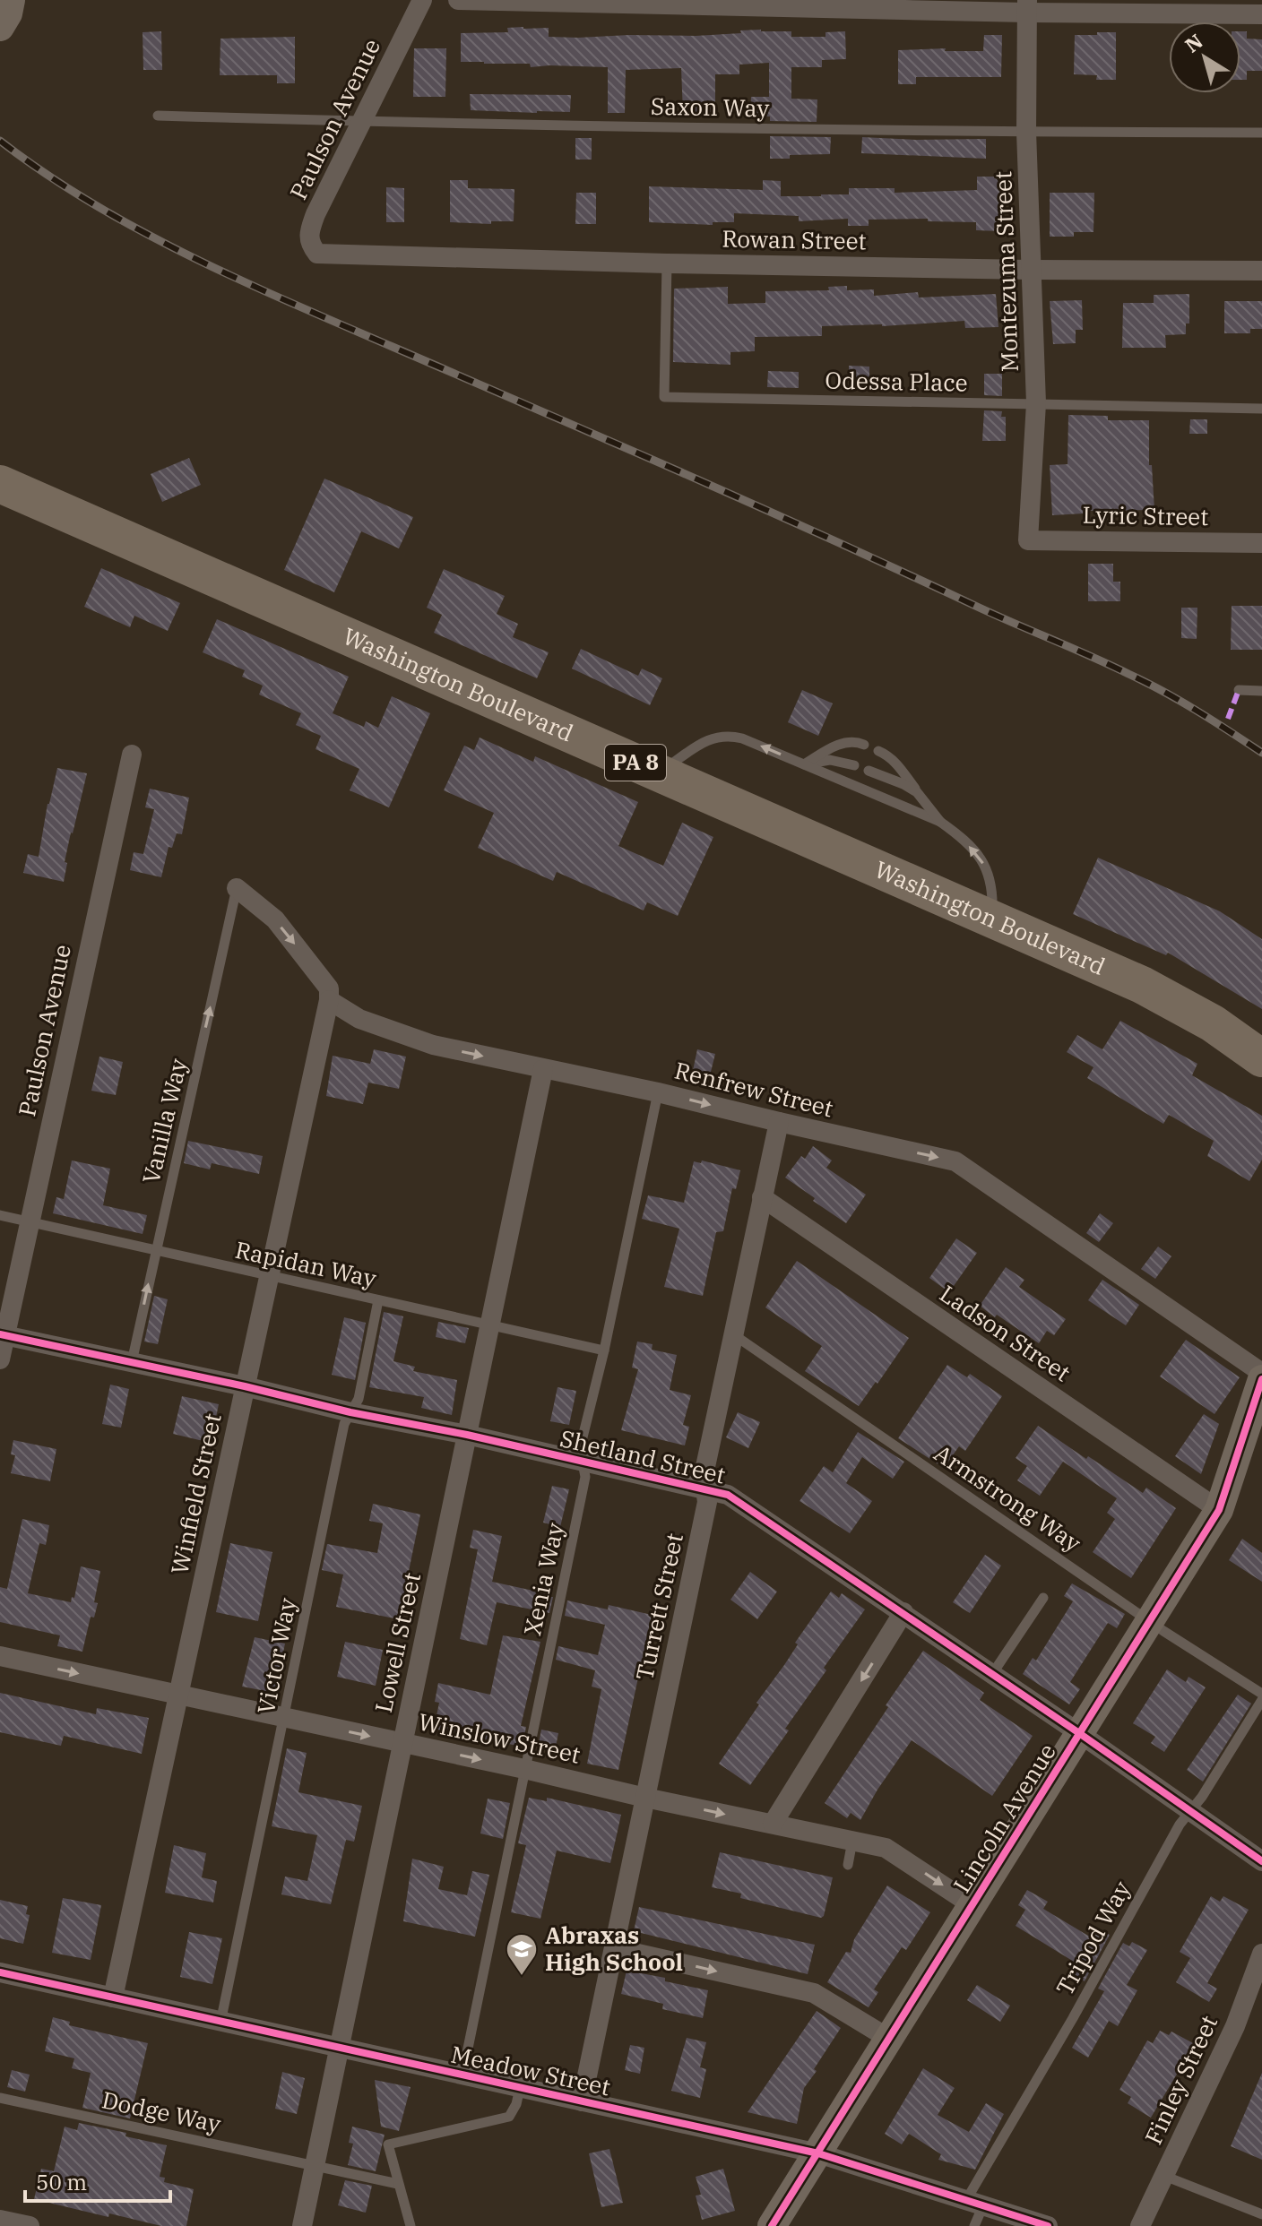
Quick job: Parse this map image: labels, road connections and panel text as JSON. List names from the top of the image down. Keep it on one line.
{"streets":{"highway":["Washington Boulevard","PA 8"],"street":["Paulson Avenue","Rowan Street","Montezuma Street","Lyric Street","Renfrew Street","Ladson Street","Shetland Street","Winfield Street","Turrett Street","Lowell Street","Winslow Street","Lincoln Avenue","Meadow Street","Finley Street"],"lane":["Saxon Way","Odessa Place","Vanilla Way","Rapidan Way","Armstrong Way","Xenia Way","Victor Way","Tripod Way","Dodge Way"]},"crossings":[["Saxon Way","Paulson Avenue"],["Saxon Way","Montezuma Street"],["Paulson Avenue","Rowan Street"],["Paulson Avenue","Rapidan Way"],["Paulson Avenue","Shetland Street"],["Rowan Street","Montezuma Street"],["Rowan Street","Odessa Place"],["Montezuma Street","Odessa Place"],["Montezuma Street","Lyric Street"],["Renfrew Street","Winfield Street"],["Renfrew Street","Xenia Way"],["Renfrew Street","Turrett Street"],["Renfrew Street","Lowell Street"],["Vanilla Way","Rapidan Way"],["Vanilla Way","Shetland Street"],["Rapidan Way","Winfield Street"],["Rapidan Way","Xenia Way"],["Rapidan Way","Lowell Street"],["Rapidan Way","Victor Way"],["Ladson Street","Turrett Street"],["Ladson Street","Lincoln Avenue"],["Shetland Street","Winfield Street"],["Shetland Street","Xenia Way"],["Shetland Street","Turrett Street"],["Shetland Street","Lowell Street"],["Shetland Street","Victor Way"],["Shetland Street","Lincoln Avenue"],["Shetland Street","Tripod Way"],["Winfield Street","Winslow Street"],["Winfield Street","Meadow Street"],["Armstrong Way","Turrett Street"],["Armstrong Way","Lincoln Avenue"],["Xenia Way","Winslow Street"],["Xenia Way","Meadow Street"],["Turrett Street","Winslow Street"],["Turrett Street","Meadow Street"],["Lowell Street","Winslow Street"],["Lowell Street","Meadow Street"],["Lowell Street","Dodge Way"],["Victor Way","Winslow Street"],["Victor Way","Meadow Street"],["Winslow Street","Lincoln Avenue"],["Lincoln Avenue","Meadow Street"],["Tripod Way","Meadow Street"]],"one_way":["Renfrew Street","Vanilla Way","Winslow Street"],"places":{"school or university":["Abraxas High School"]},"scale_bar":"50 m","north":"top left"}
